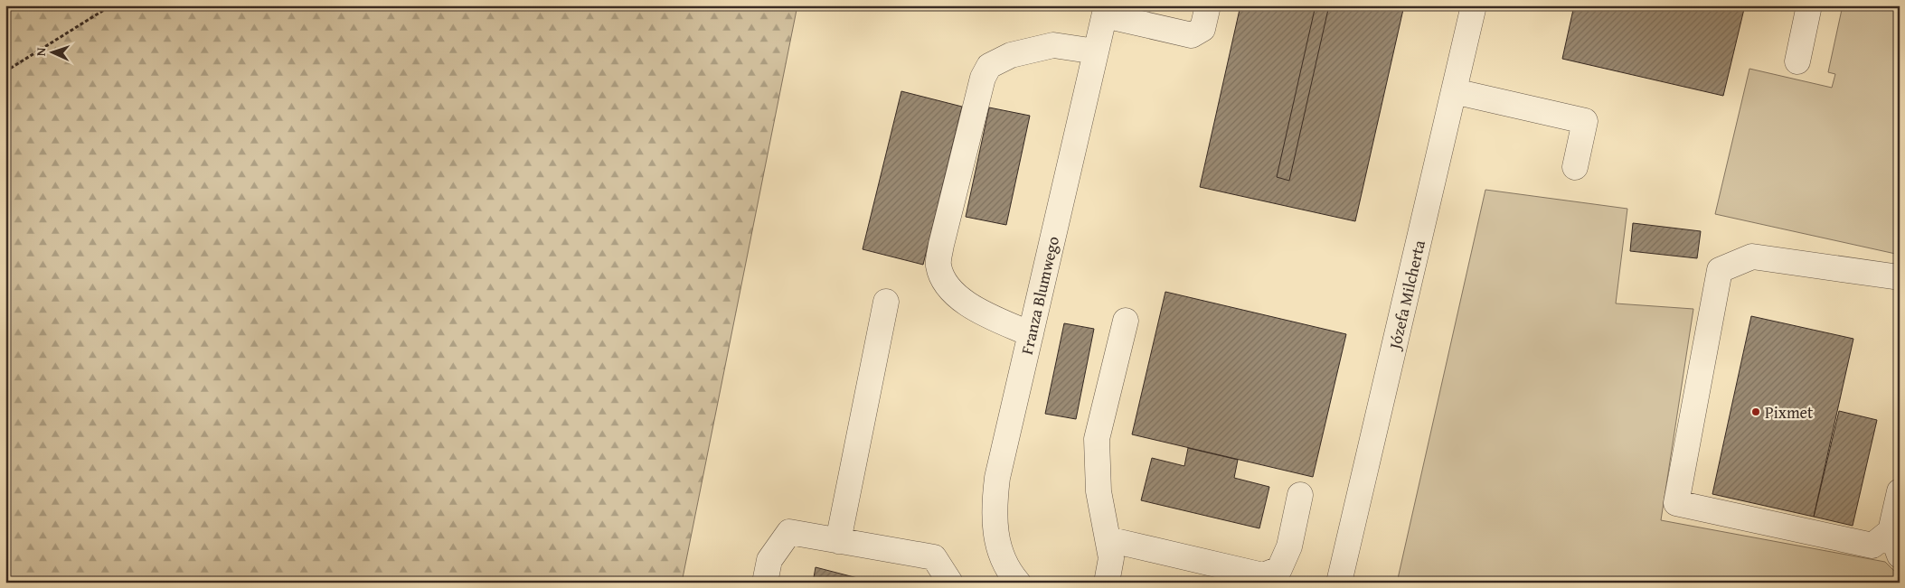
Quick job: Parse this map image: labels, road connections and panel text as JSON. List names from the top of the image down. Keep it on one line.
{"streets":{"street":["Józefa Milcherta","Franza Blumwego"]},"places":["Pixmet"],"north":"left"}
